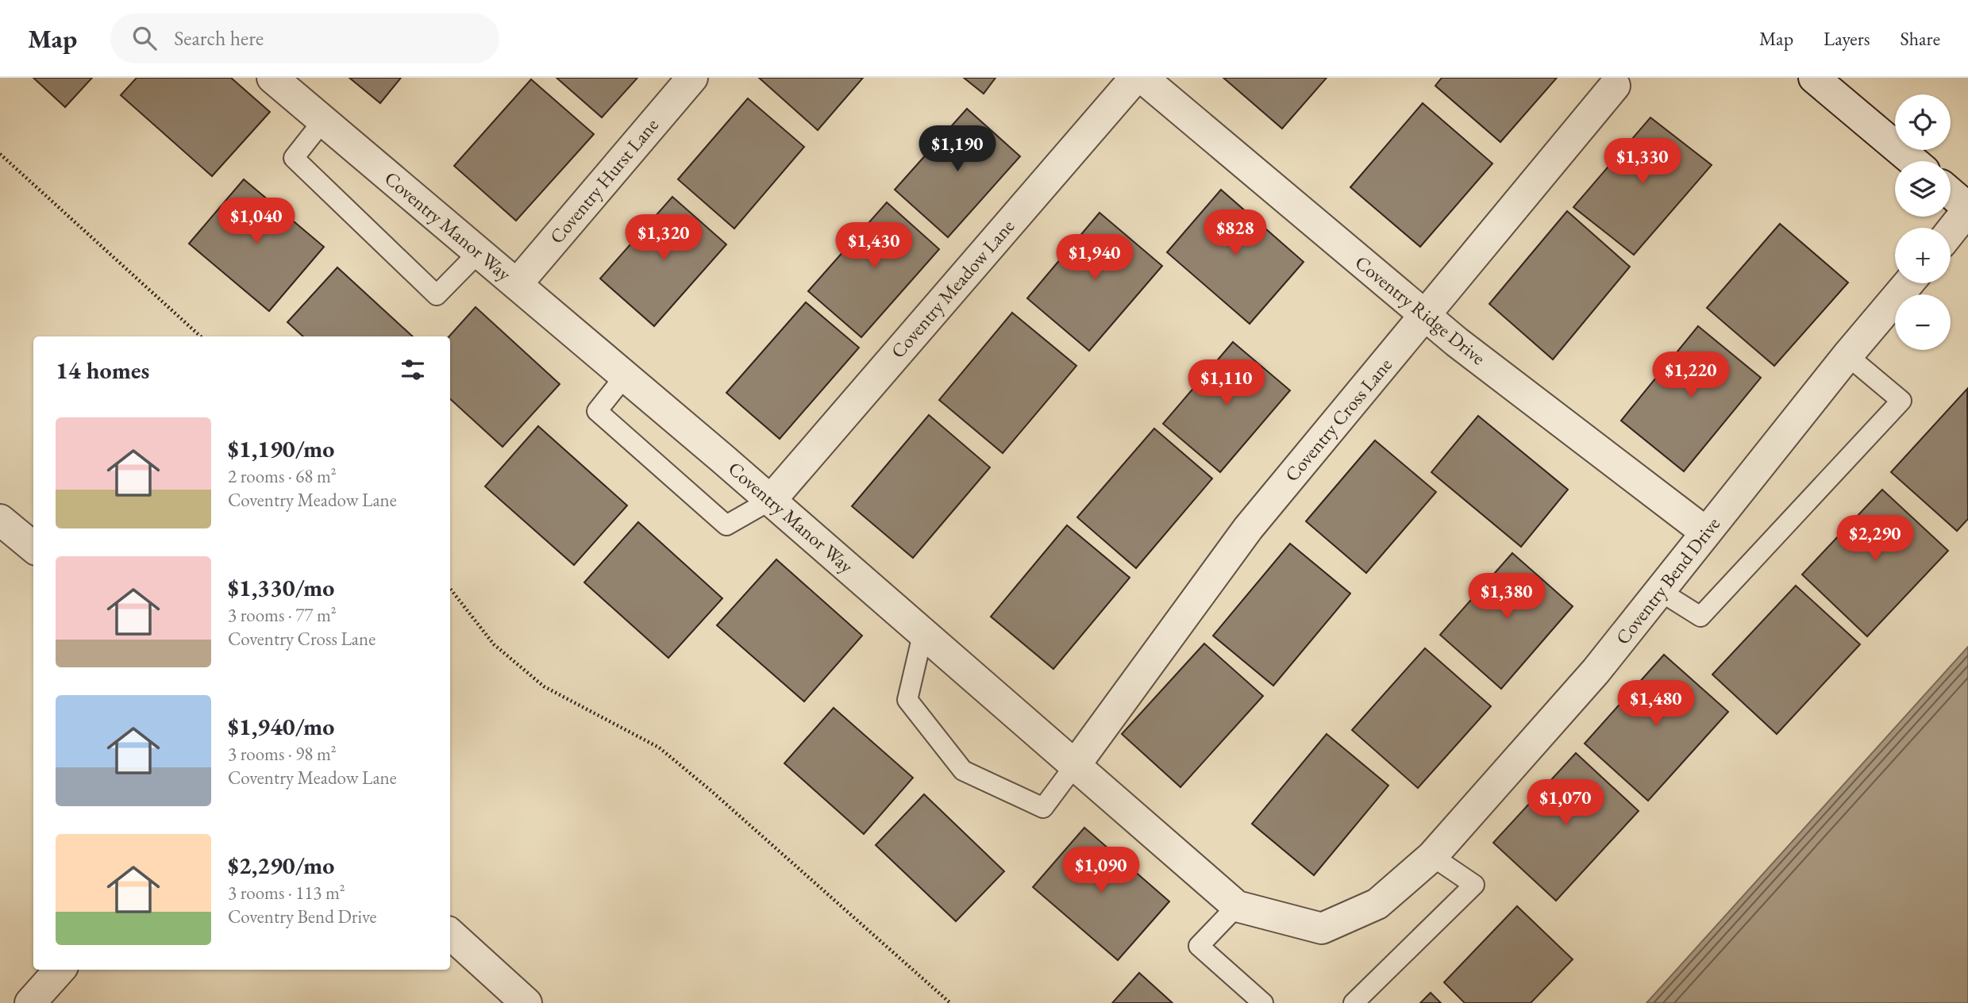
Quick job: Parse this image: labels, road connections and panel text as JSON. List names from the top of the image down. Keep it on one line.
{"streets":{"street":["Coventry Hurst Lane","Coventry Manor Way","Coventry Meadow Lane","Coventry Ridge Drive","Coventry Cross Lane","Coventry Bend Drive"]},"crossings":[["Coventry Hurst Lane","Coventry Manor Way"],["Coventry Manor Way","Coventry Meadow Lane"],["Coventry Manor Way","Coventry Cross Lane"],["Coventry Manor Way","Coventry Bend Drive"],["Coventry Ridge Drive","Coventry Cross Lane"],["Coventry Ridge Drive","Coventry Bend Drive"]],"page":{"header":"Map","search":"Search here","nav":["Map","Layers","Share"],"map_buttons":["+","−"],"price":["$1,190","$1,330","$1,040","$828","$1,320","$1,430","$1,940","$1,220","$1,110","$2,290","$1,380","$1,480","$1,070","$1,090"],"heading":"14 homes","list":[{"name":"$1,190/mo","note":"2 rooms · 68 m² · Coventry Meadow Lane"},{"name":"$1,330/mo","note":"3 rooms · 77 m² · Coventry Cross Lane"},{"name":"$1,940/mo","note":"3 rooms · 98 m² · Coventry Meadow Lane"},{"name":"$2,290/mo","note":"3 rooms · 113 m² · Coventry Bend Drive"}]}}
